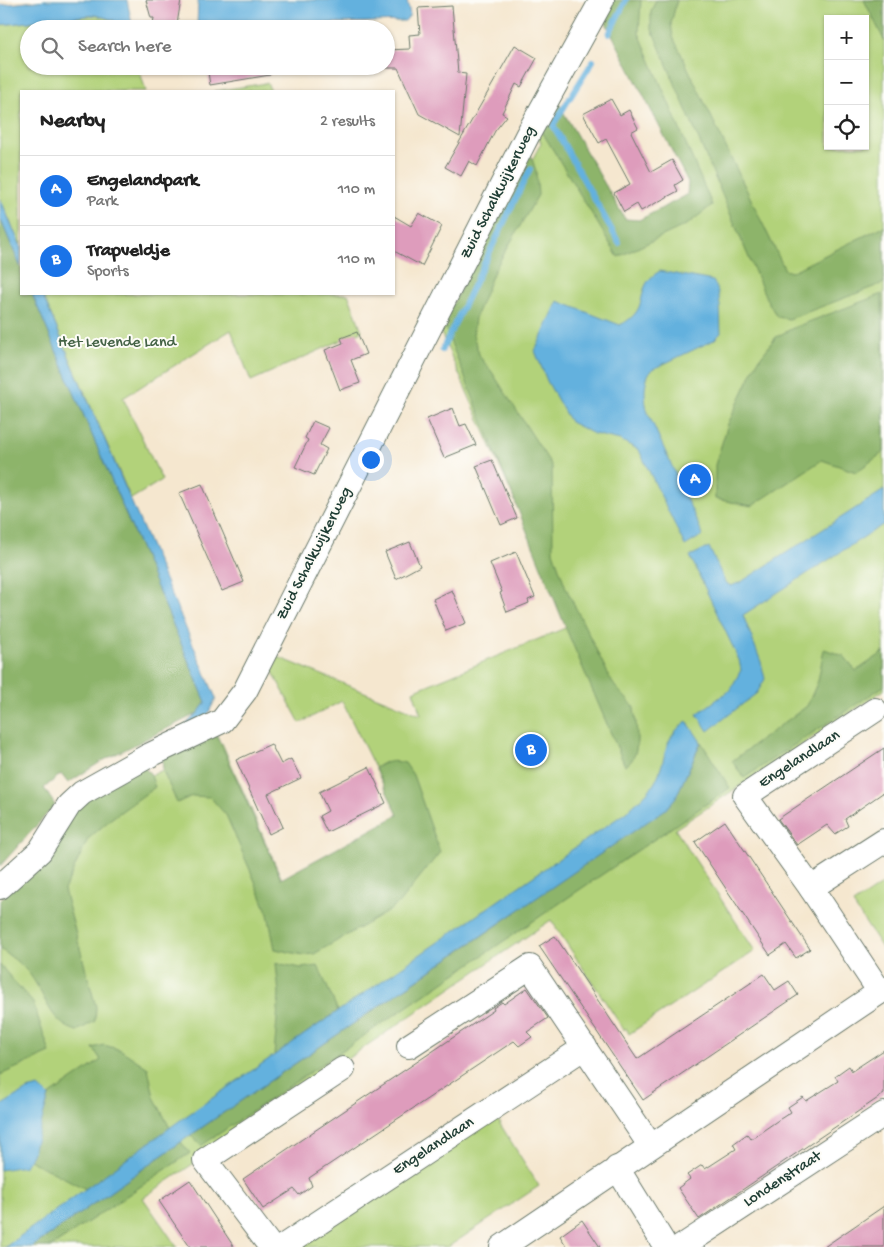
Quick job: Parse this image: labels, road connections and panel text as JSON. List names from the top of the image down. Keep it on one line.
{"streets":{"street":["Zuid Schalkwijkerweg","Engelandlaan","Londenstraat"]},"parks":["Het Levende Land"],"page":{"map_buttons":["+","−"],"search":"Search here","heading":["Nearby","2 results"],"list":[{"mark":"A","name":"Engelandpark","note":"Park","value":"110 m"},{"mark":"B","name":"Trapveldje","note":"Sports","value":"110 m"}],"pins":["A","B"]}}
